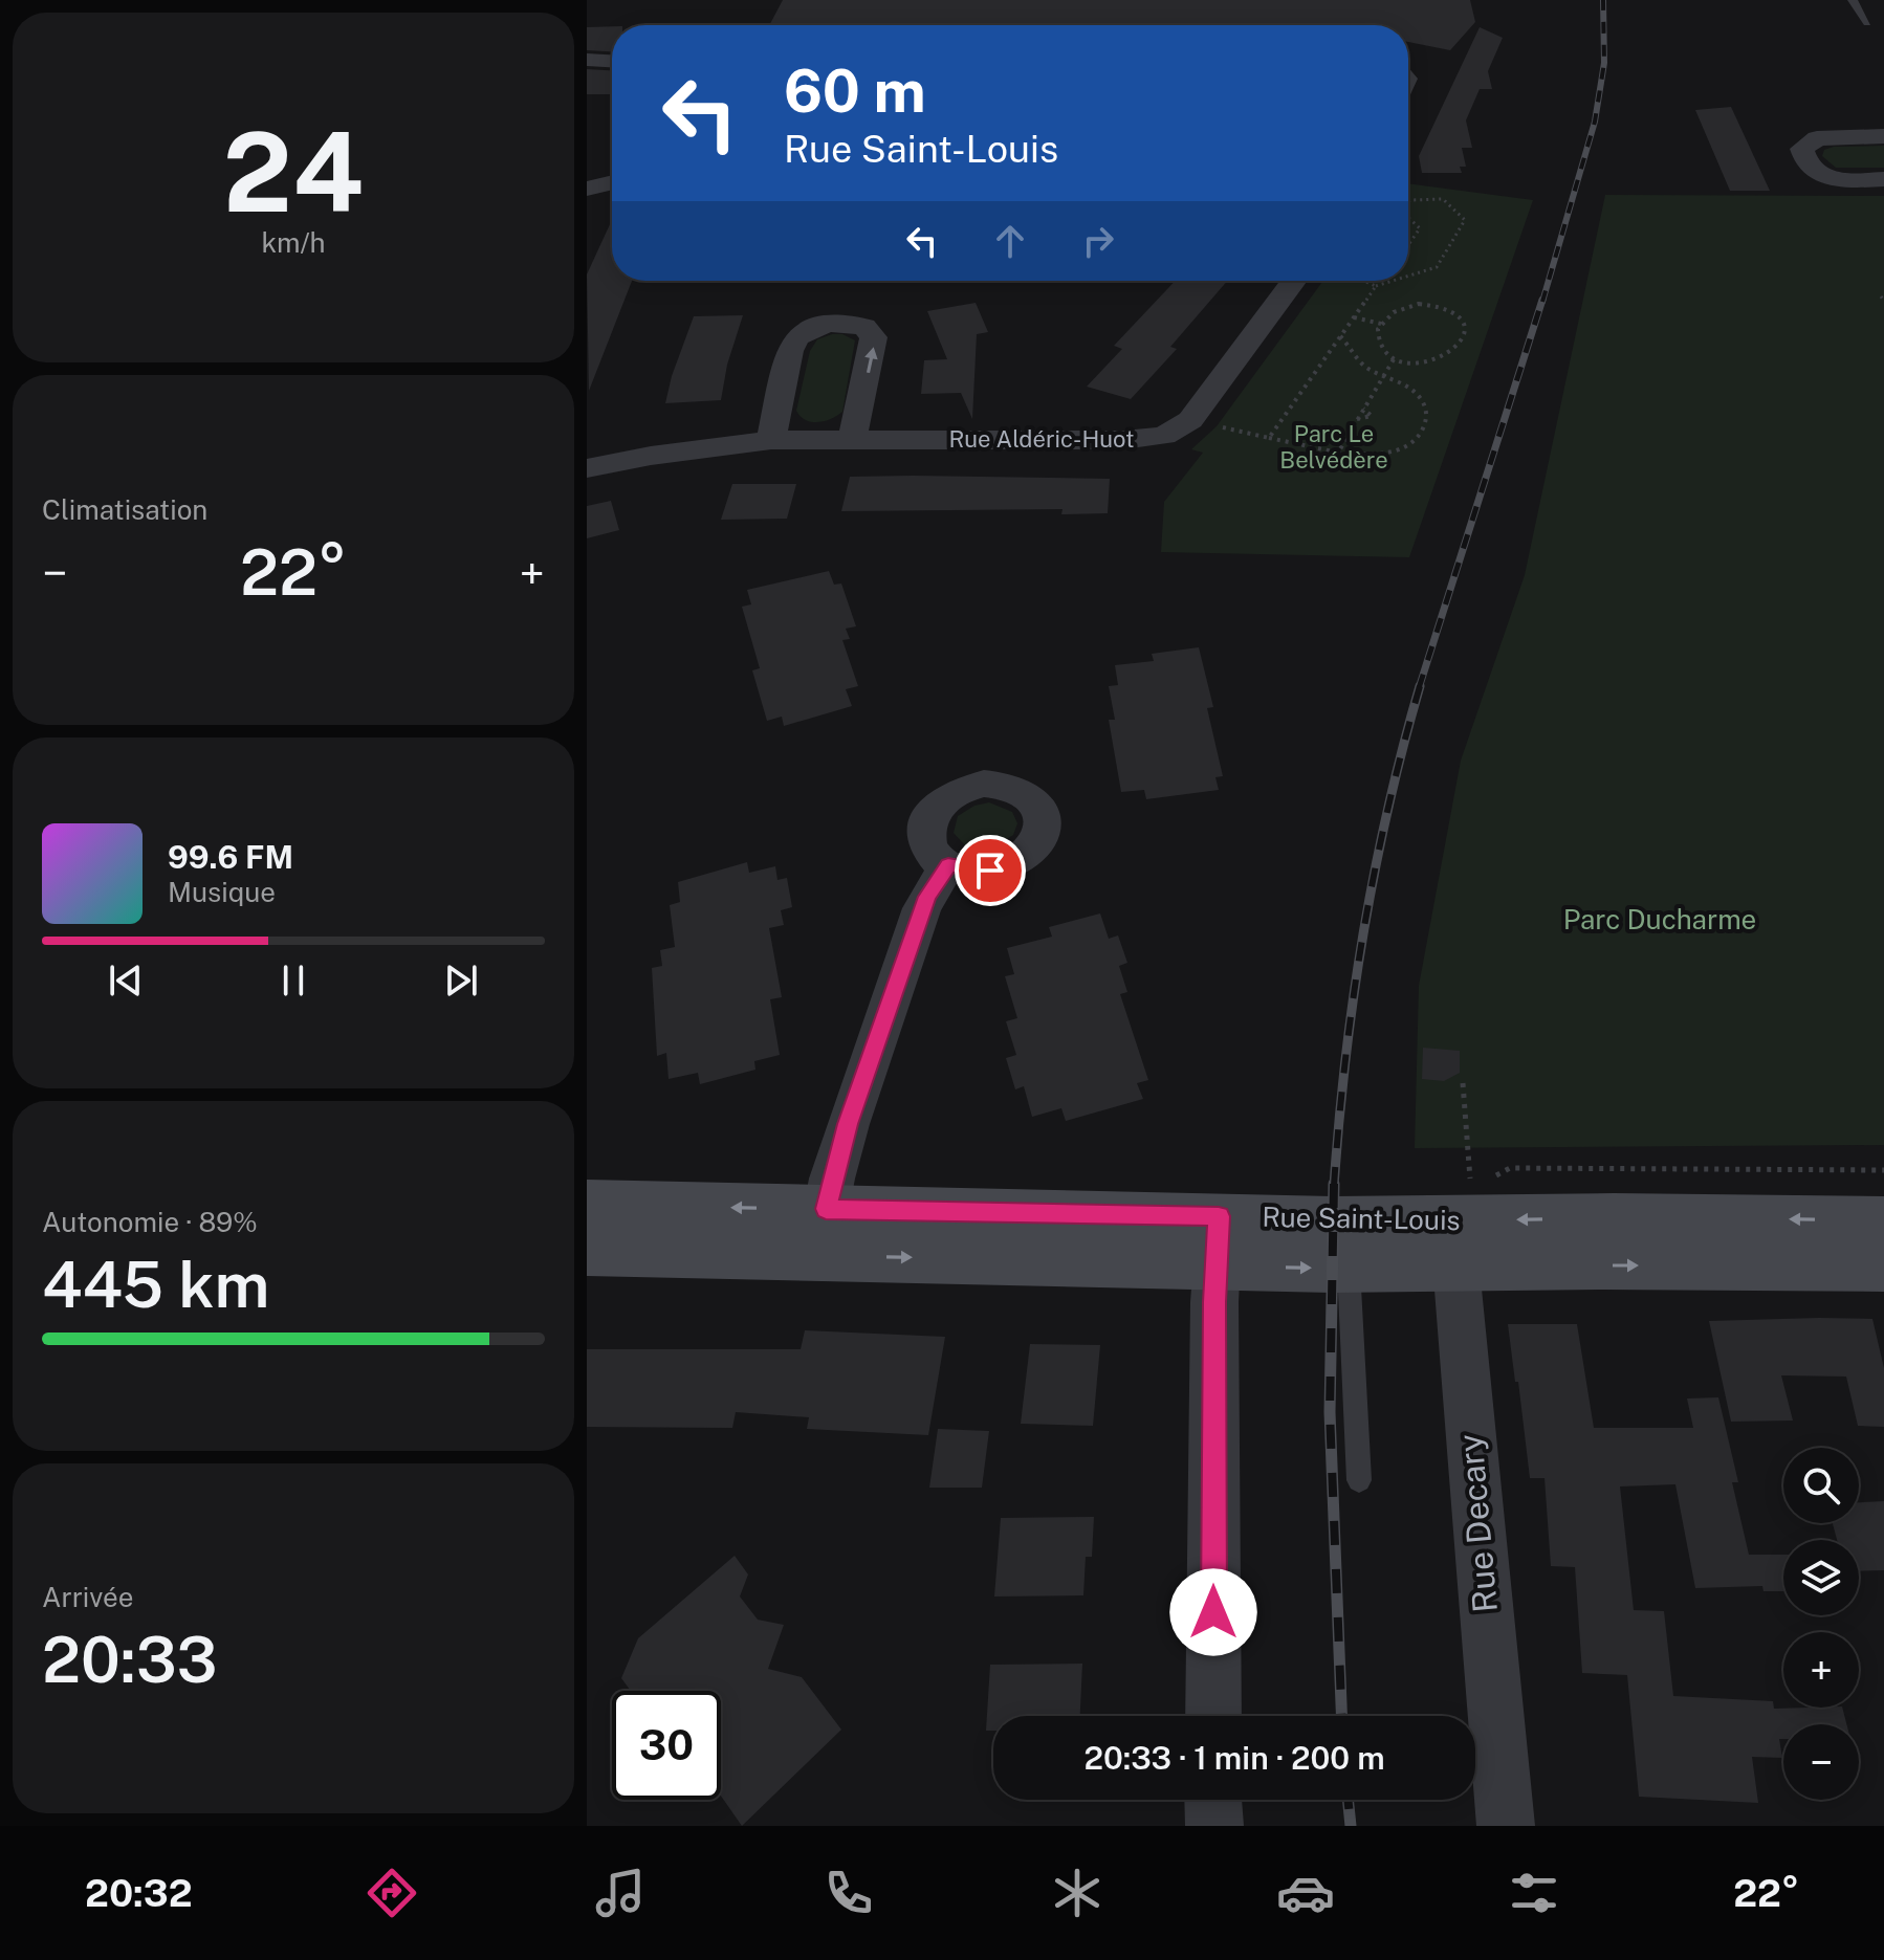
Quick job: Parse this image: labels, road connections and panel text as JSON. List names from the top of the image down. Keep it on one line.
{"streets":{"street":["Rue Aldéric-Huot","Rue Saint-Louis","Rue Decary"]},"crossings":[["Rue Saint-Louis","Rue Decary"]],"parks":["Parc Le Belvédère","Parc Ducharme"],"page":{"tile":[["24","km/h"],"Climatisation",["Autonomie · 89%","445 km"],["Arrivée","20:33"]],"turn":["60 m","Rue Saint-Louis"],"heat":["−","22°","+"],"song":["99.6 FM","Musique"],"map_buttons":["+","−"],"limit":"30","trip":"20:33 · 1 min · 200 m","tabs":["20:32","22°"]}}
